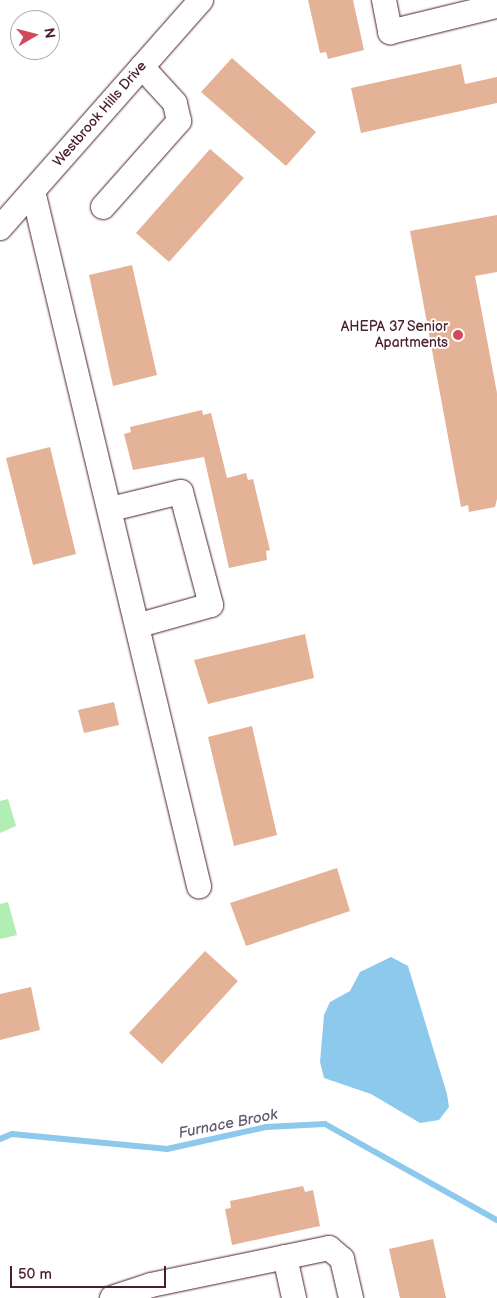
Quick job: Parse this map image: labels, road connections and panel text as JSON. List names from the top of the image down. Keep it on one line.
{"streets":{"street":["Westbrook Hills Drive"]},"water":["Furnace Brook"],"places":["AHEPA 37 Senior Apartments"],"scale_bar":"50 m","north":"right"}
